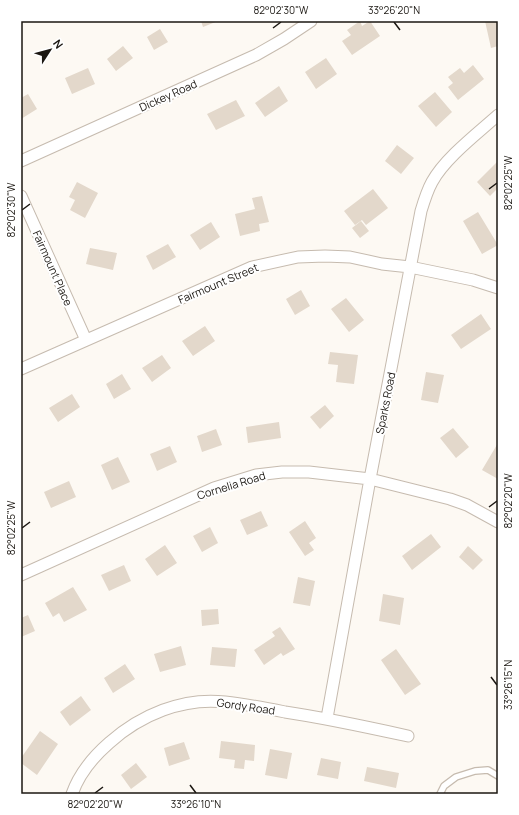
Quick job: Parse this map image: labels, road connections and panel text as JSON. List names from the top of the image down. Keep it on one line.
{"streets":{"street":["Dickey Road","Fairmount Place","Fairmount Street","Sparks Road","Cornelia Road","Gordy Road"]},"crossings":[["Fairmount Place","Fairmount Street"],["Fairmount Street","Sparks Road"],["Sparks Road","Cornelia Road"],["Sparks Road","Gordy Road"]],"north":"top right","coordinates":["82°02'30\"W","33°26'20\"N","82°02'25\"W","82°02'20\"W","33°26'15\"N","33°26'10\"N"]}
